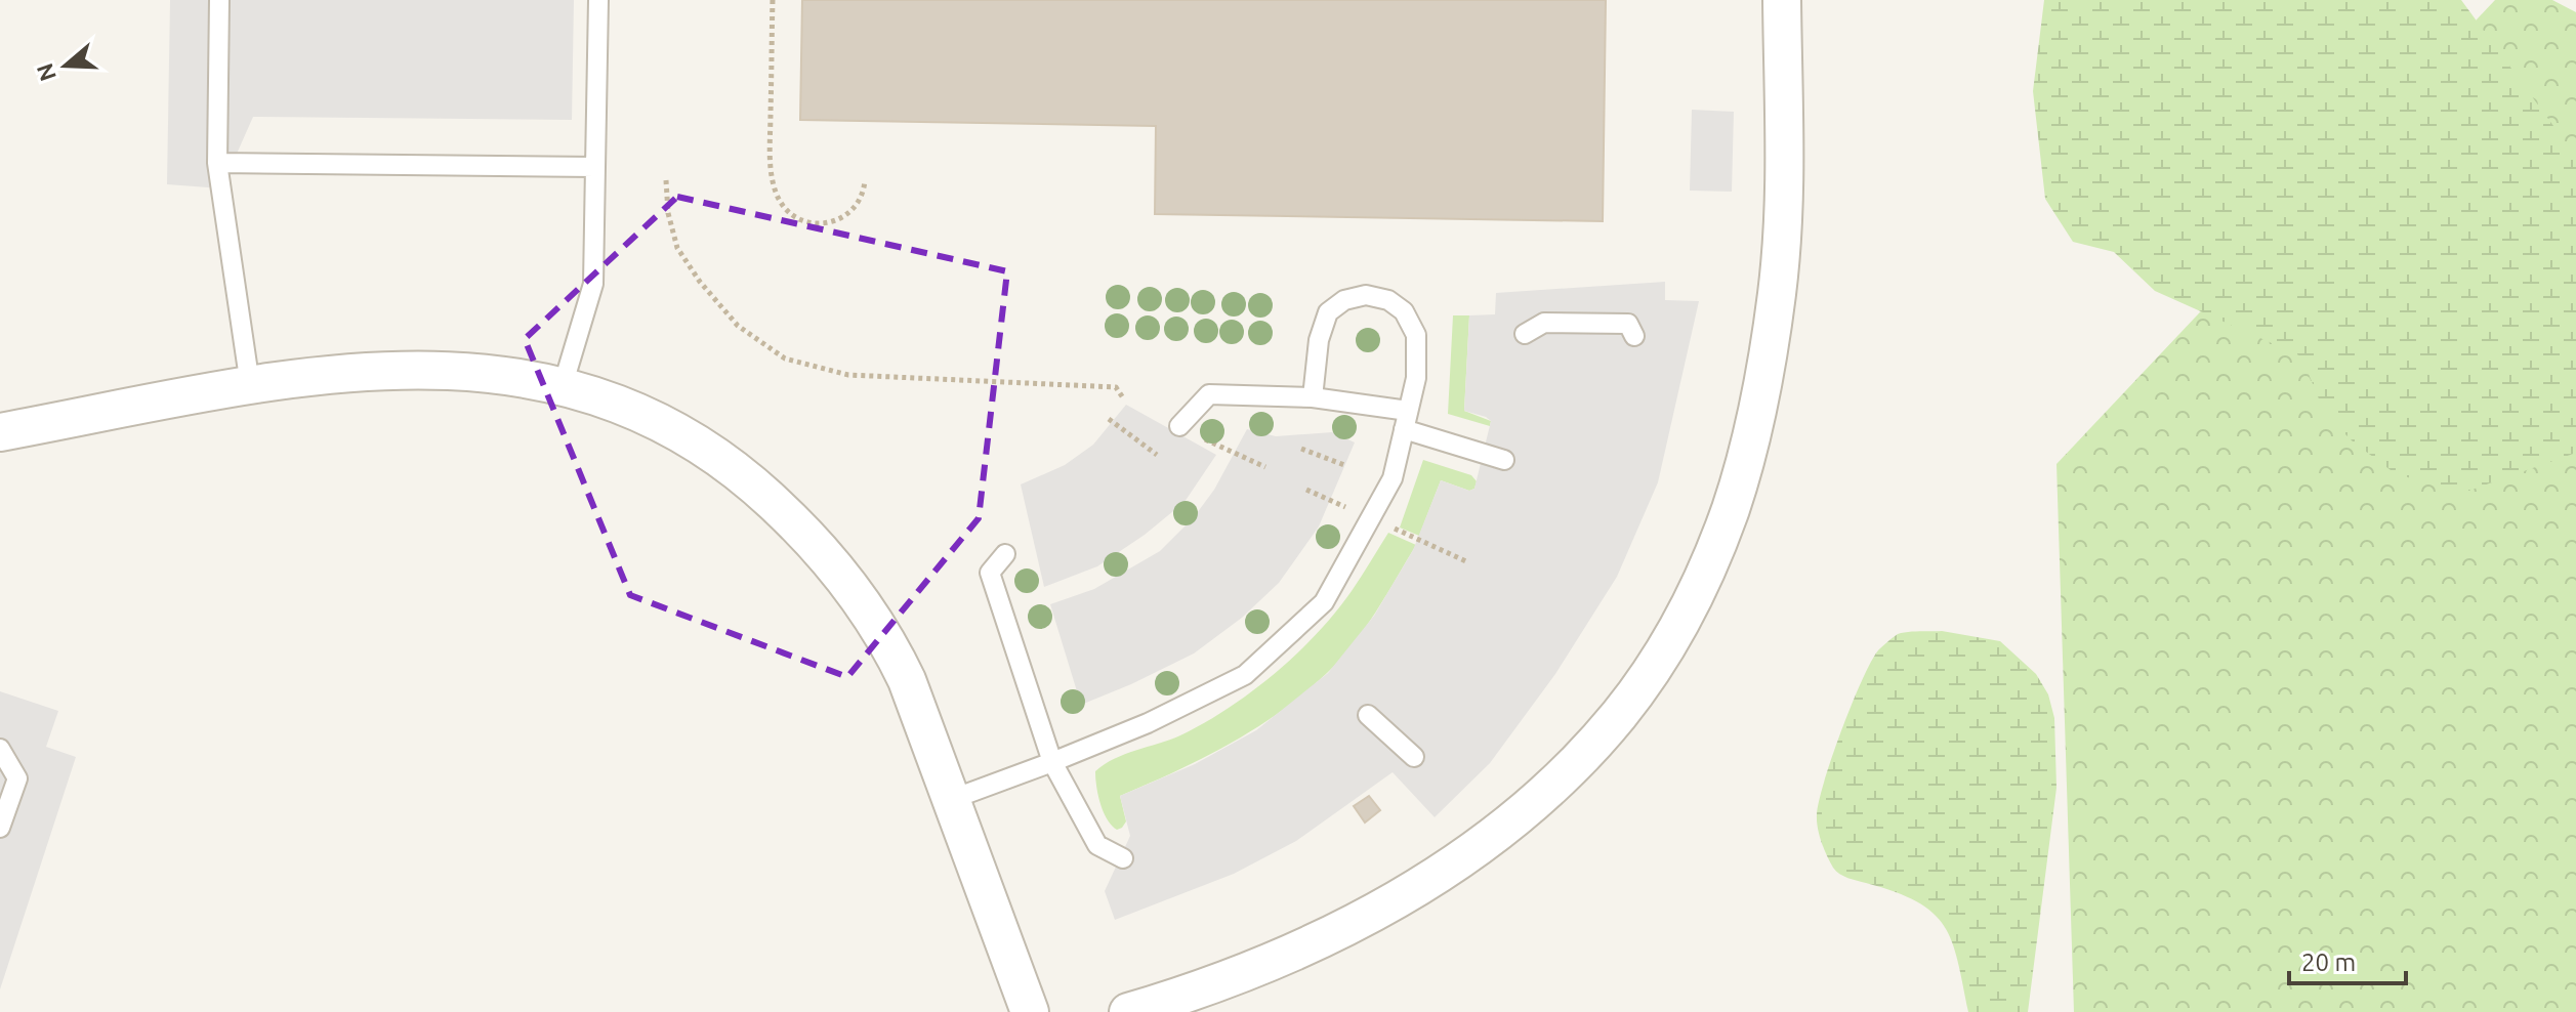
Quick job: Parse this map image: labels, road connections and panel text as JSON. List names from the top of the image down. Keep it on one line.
{"scale_bar":"20 m","north":"left"}
